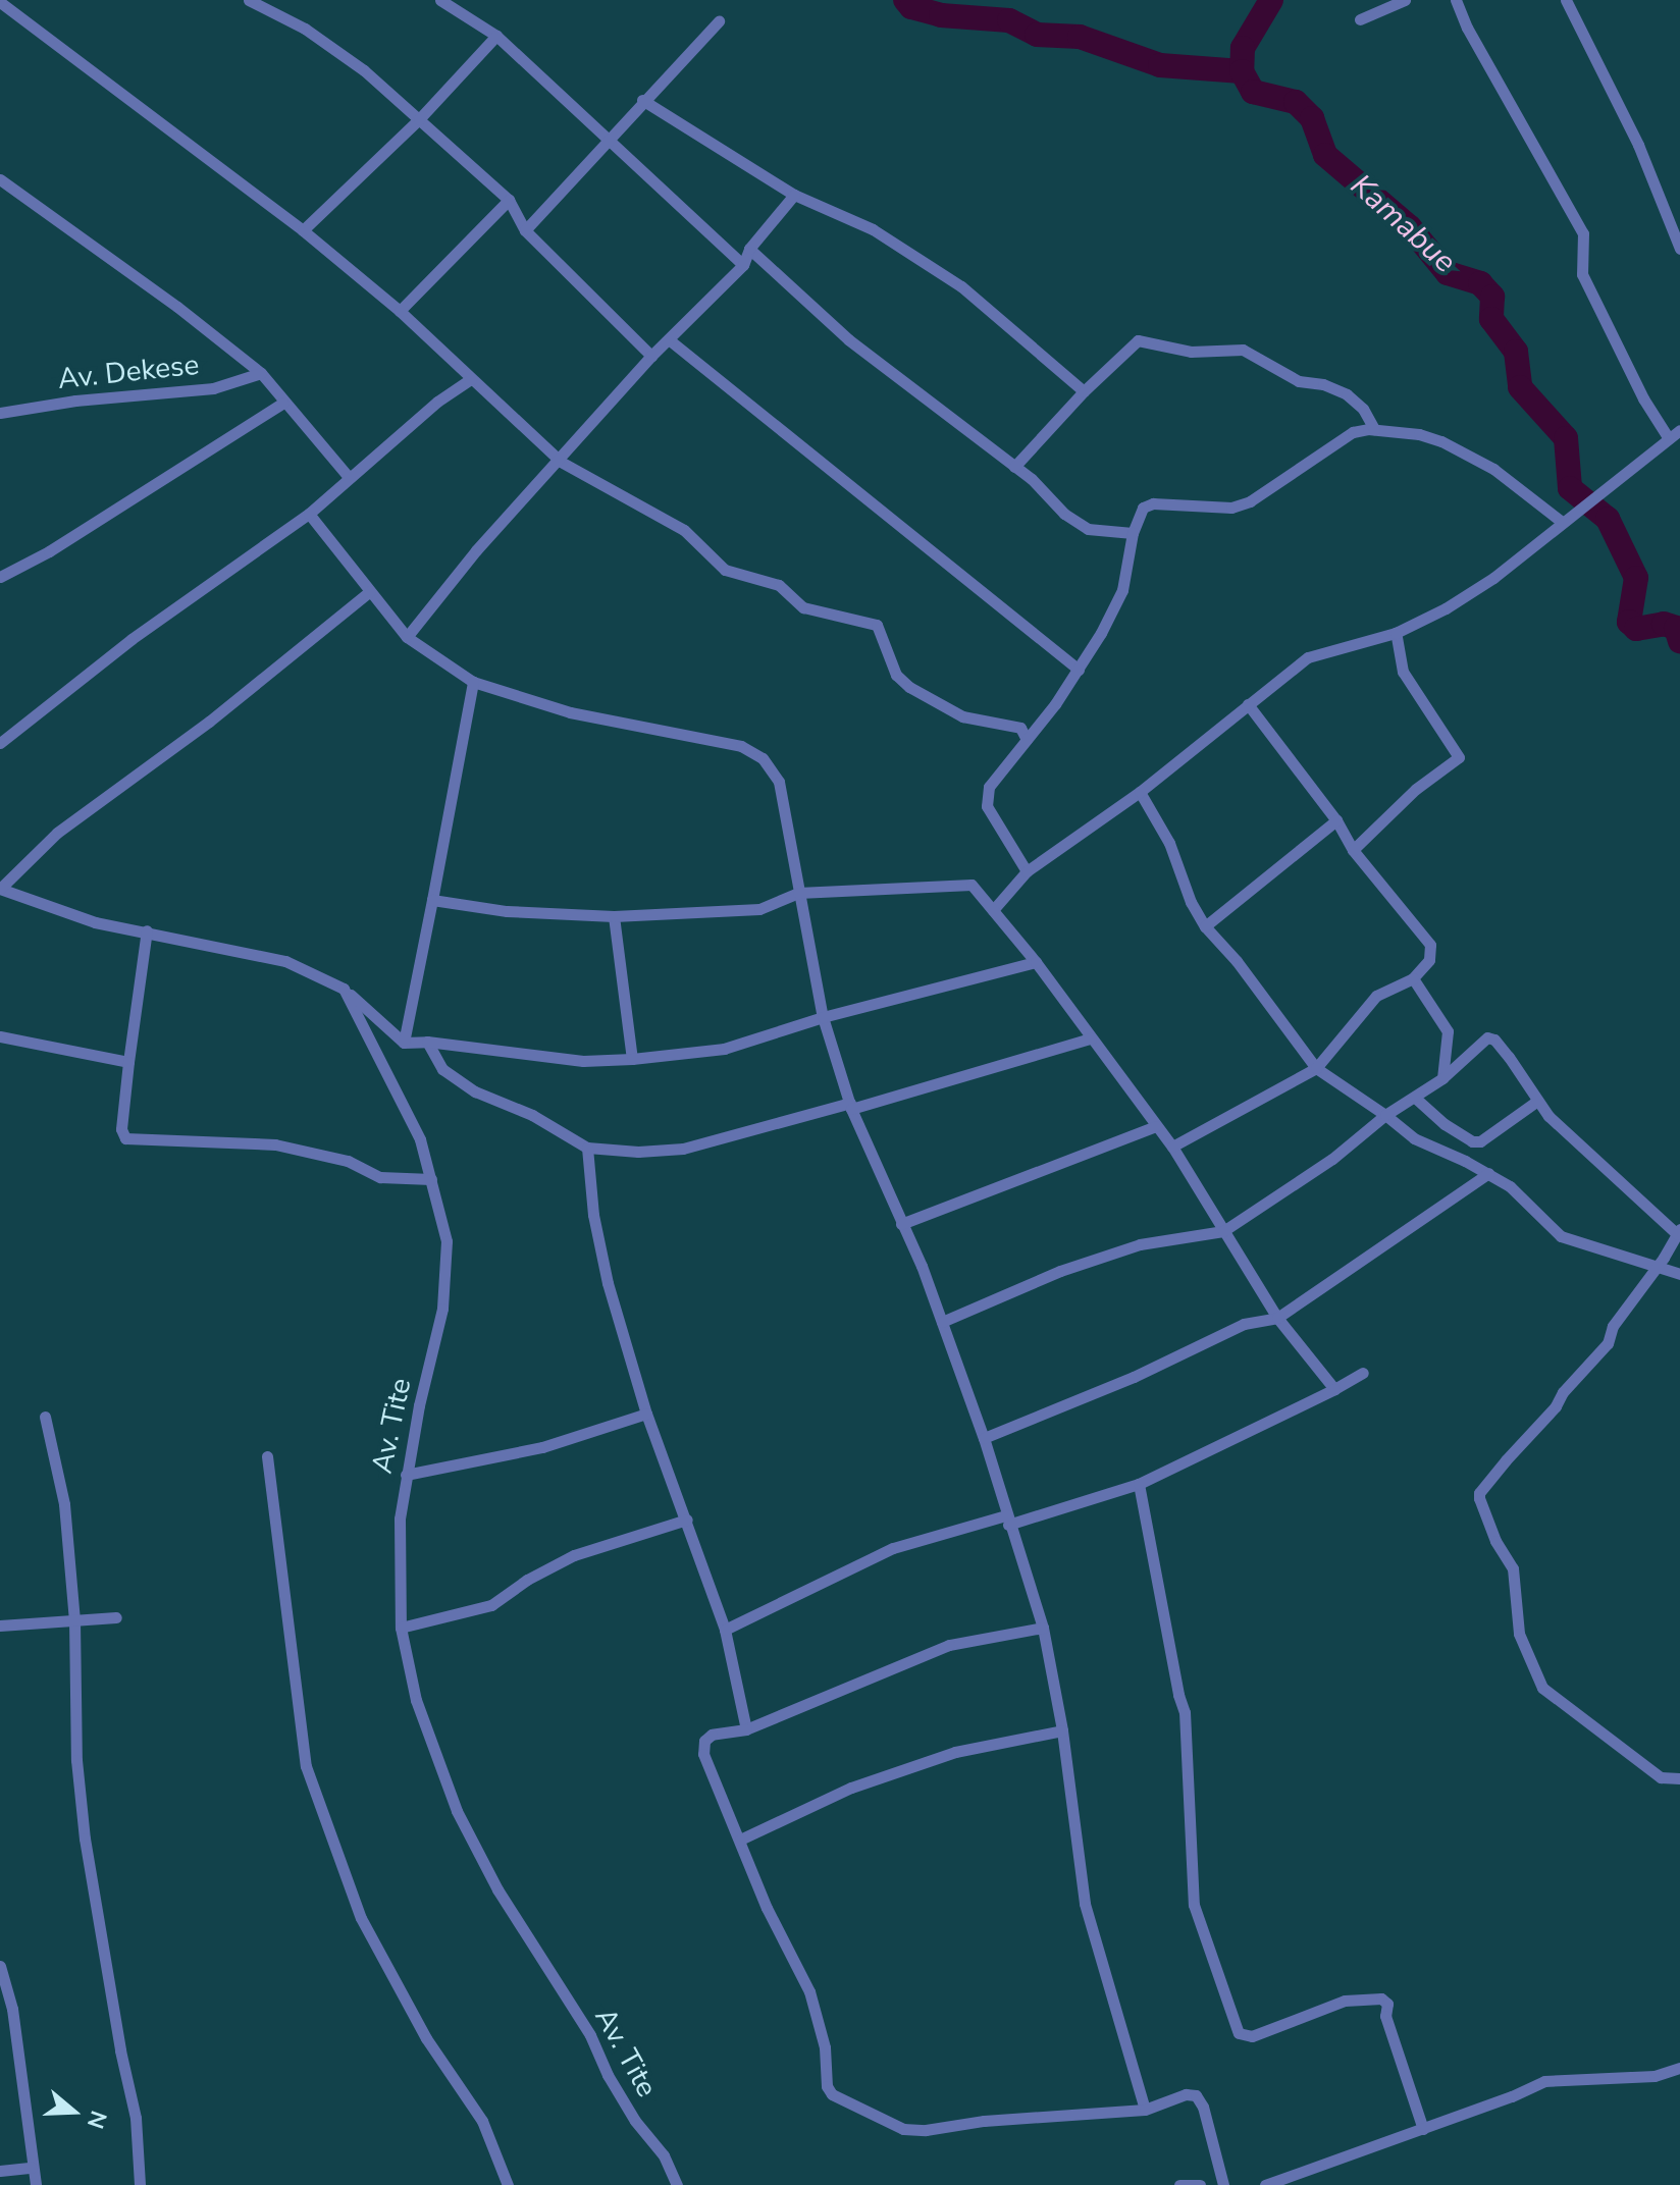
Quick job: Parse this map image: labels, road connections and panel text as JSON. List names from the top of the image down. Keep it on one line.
{"streets":{"street":["Av. Dekese","Av. Tite"]},"water":["Kamabue"],"north":"right"}
